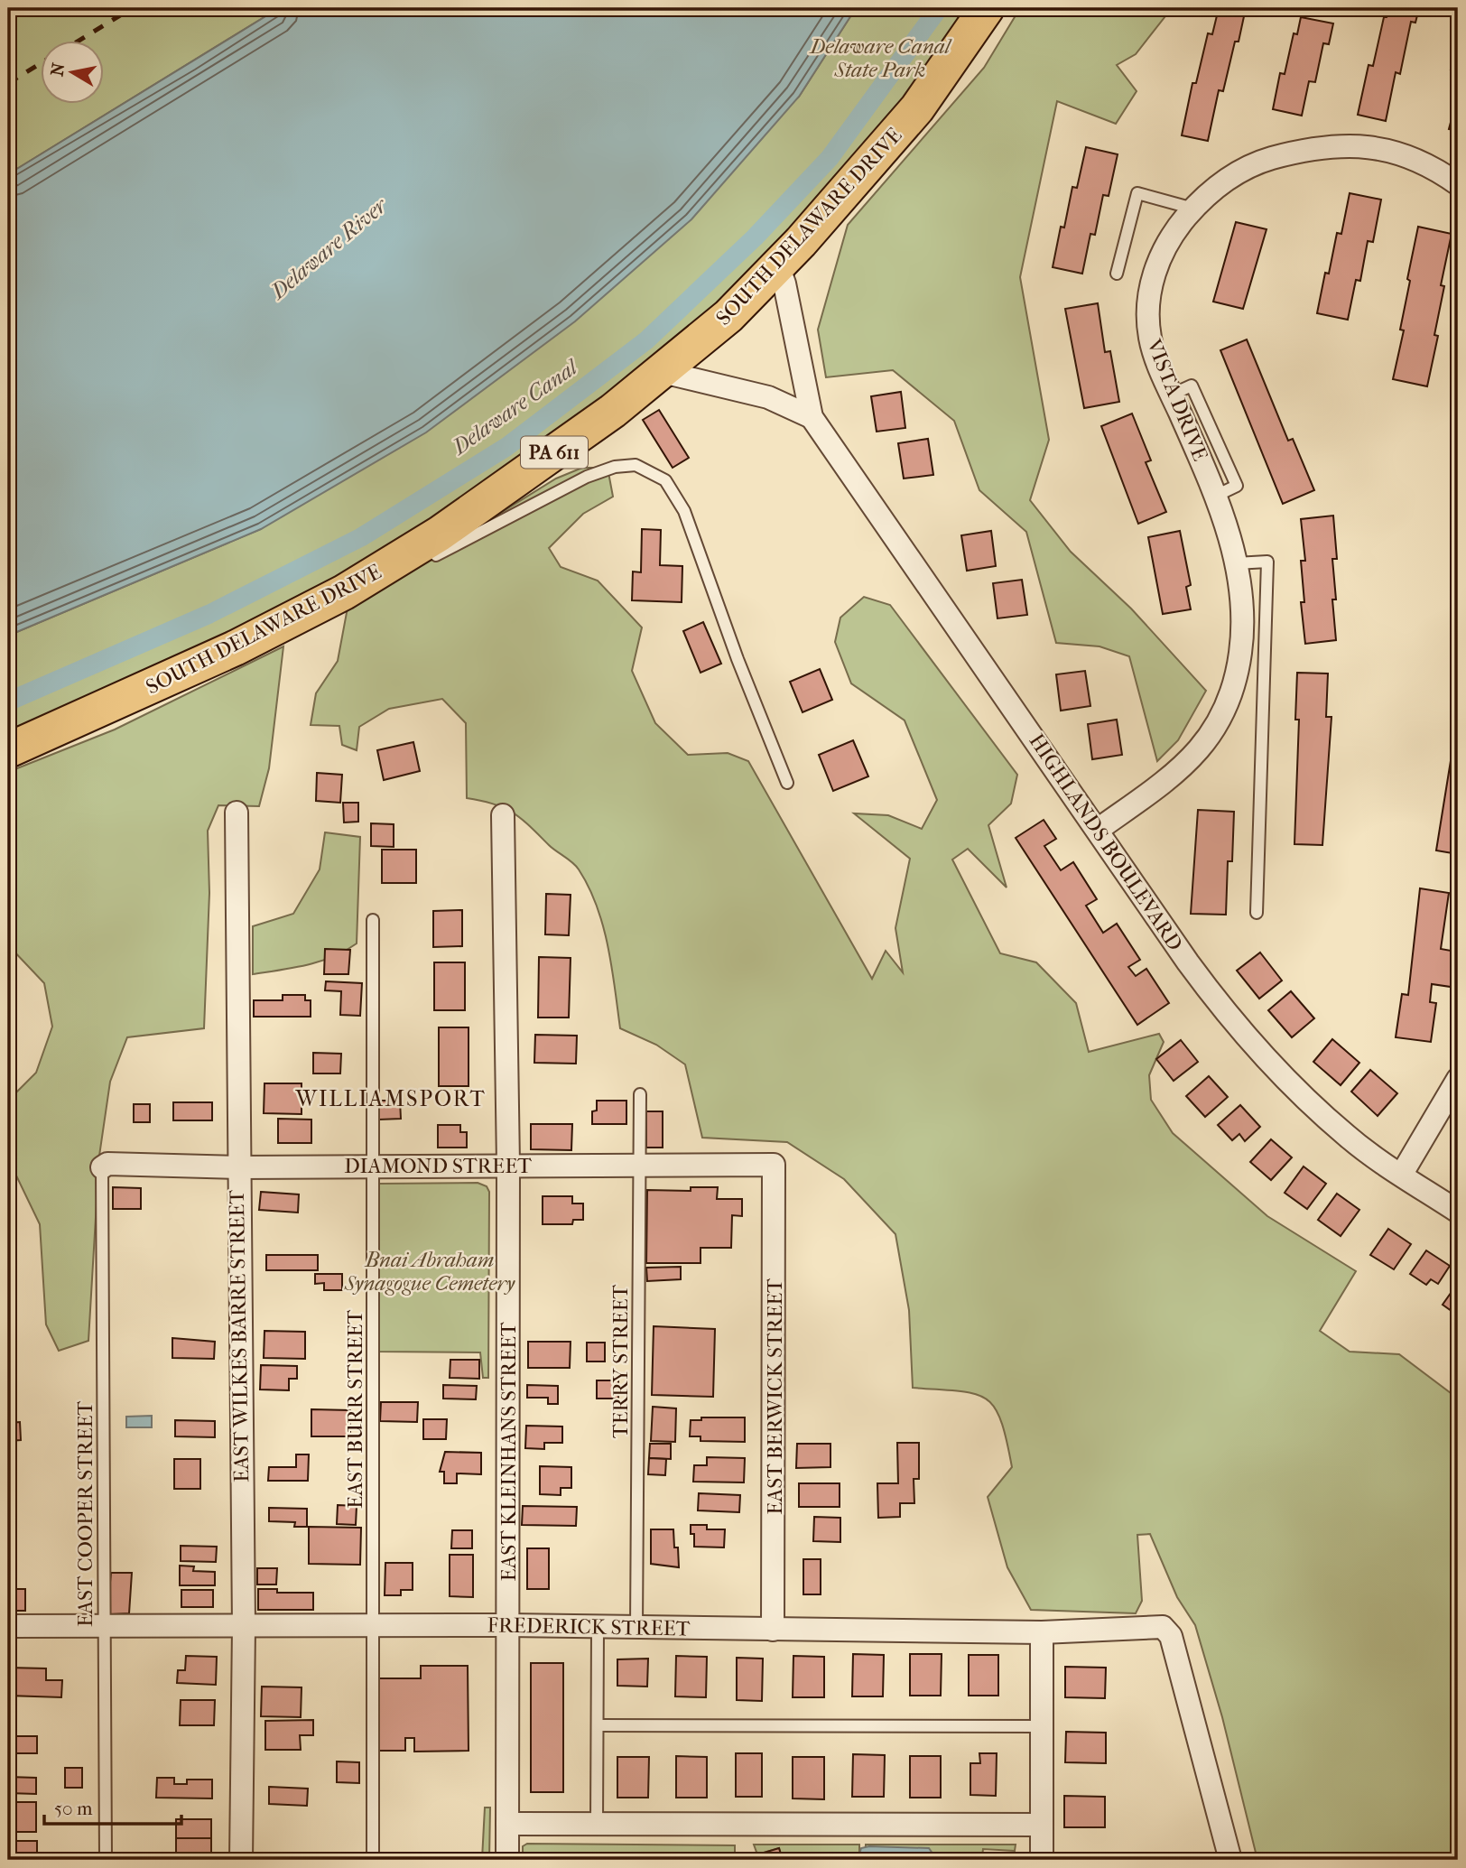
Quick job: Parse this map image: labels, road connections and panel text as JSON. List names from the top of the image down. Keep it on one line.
{"streets":{"highway":["SOUTH DELAWARE DRIVE","PA 611"],"street":["VISTA DRIVE","HIGHLANDS BOULEVARD","DIAMOND STREET","EAST WILKES BARRE STREET","EAST BERWICK STREET","EAST KLEINHANS STREET","FREDERICK STREET"],"lane":["TERRY STREET","EAST BURR STREET","EAST COOPER STREET"]},"crossings":[["SOUTH DELAWARE DRIVE","HIGHLANDS BOULEVARD"],["VISTA DRIVE","HIGHLANDS BOULEVARD"],["DIAMOND STREET","EAST WILKES BARRE STREET"],["DIAMOND STREET","TERRY STREET"],["DIAMOND STREET","EAST BERWICK STREET"],["DIAMOND STREET","EAST BURR STREET"],["DIAMOND STREET","EAST KLEINHANS STREET"],["DIAMOND STREET","EAST COOPER STREET"],["EAST WILKES BARRE STREET","FREDERICK STREET"],["TERRY STREET","FREDERICK STREET"],["EAST BERWICK STREET","FREDERICK STREET"],["EAST BURR STREET","FREDERICK STREET"],["EAST KLEINHANS STREET","FREDERICK STREET"],["EAST COOPER STREET","FREDERICK STREET"]],"districts":["WILLIAMSPORT"],"water":["Delaware River","Delaware Canal"],"parks":["Delaware Canal State Park","Bnai Abraham Synagogue Cemetery"],"scale_bar":"50 m","north":"left"}
